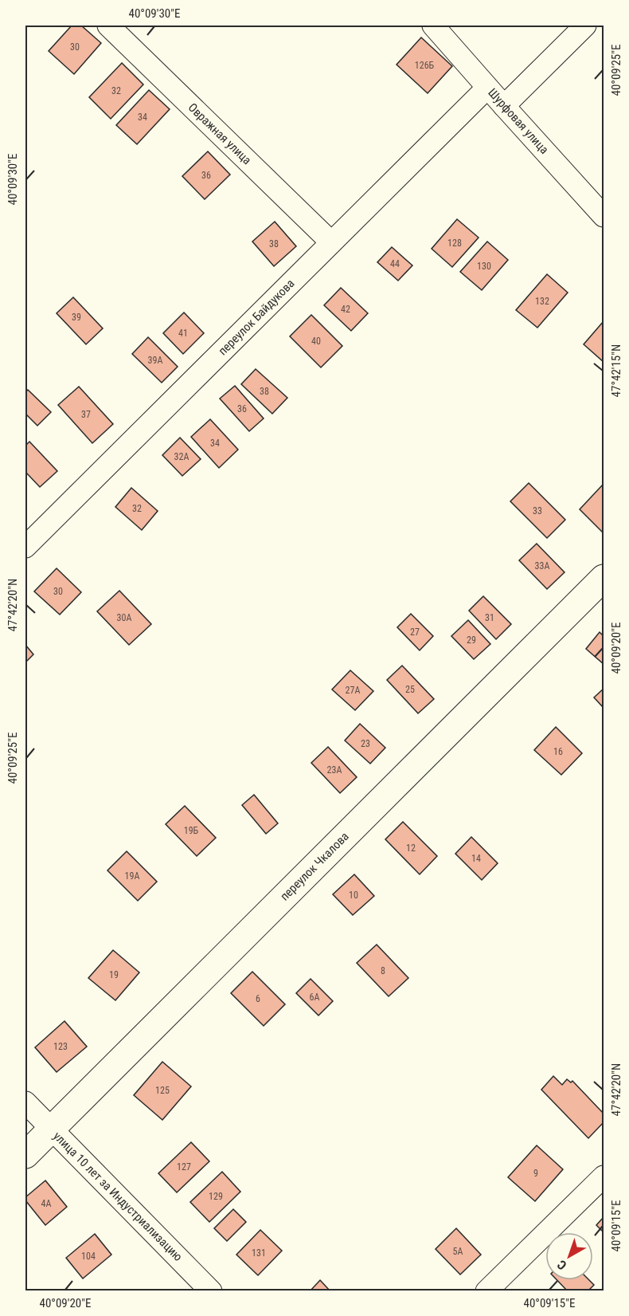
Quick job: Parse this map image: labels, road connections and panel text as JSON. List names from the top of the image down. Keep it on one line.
{"streets":{"street":["Шурфовая улица","Овражная улица","переулок Байдукова","переулок Чкалова","улица 10 лет за Индустриализацию"]},"crossings":[["Шурфовая улица","переулок Байдукова"],["Овражная улица","переулок Байдукова"],["переулок Чкалова","улица 10 лет за Индустриализацию"]],"house_numbers":["30","126Б","32","34","36","128","38","44","130","132","42","39","41","40","39А","38","36","37","34","32А","32","33","33А","30","30А","31","27","29","25","27А","23","16","23А","19Б","12","14","19А","10","8","19","6А","6","123","125","127","9","129","4А","5А","131","104"],"north":"bottom left","coordinates":["40°09'30\"E","40°09'25\"E","47°42'15\"N","47°42'20\"N","40°09'20\"E","40°09'15\"E"]}
